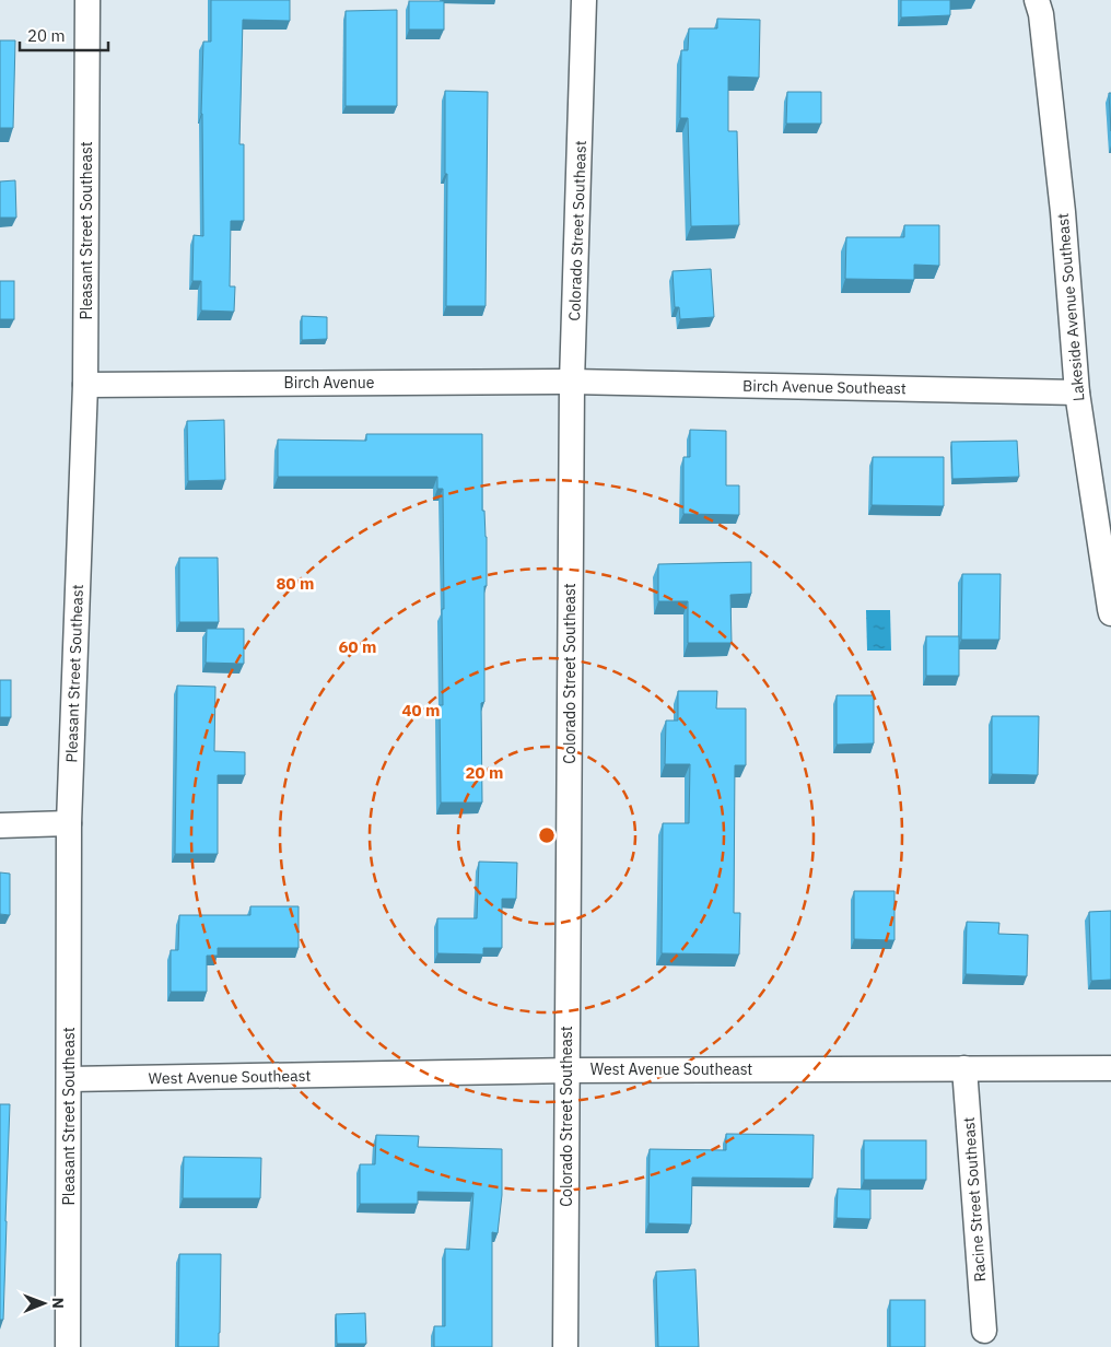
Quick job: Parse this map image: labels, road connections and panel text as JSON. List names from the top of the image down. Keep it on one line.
{"streets":{"street":["Pleasant Street Southeast","Colorado Street Southeast","Lakeside Avenue Southeast","Birch Avenue","Birch Avenue Southeast","West Avenue Southeast","Racine Street Southeast"]},"crossings":[["Pleasant Street Southeast","Birch Avenue"],["Pleasant Street Southeast","West Avenue Southeast"],["Colorado Street Southeast","Birch Avenue"],["Colorado Street Southeast","Birch Avenue Southeast"],["Colorado Street Southeast","West Avenue Southeast"],["Lakeside Avenue Southeast","Birch Avenue Southeast"],["Birch Avenue","Birch Avenue Southeast"],["West Avenue Southeast","Racine Street Southeast"]],"scale_bar":"20 m","north":"right","rings":["80 m","60 m","40 m","20 m"]}
